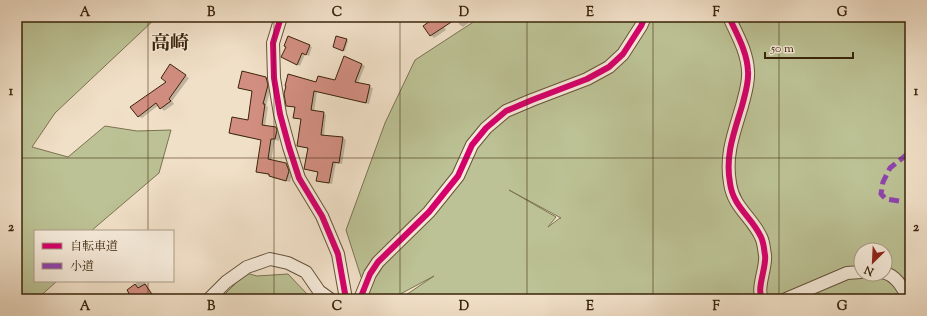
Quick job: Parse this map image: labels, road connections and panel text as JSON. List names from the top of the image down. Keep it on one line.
{"districts":["高崎"],"legend":["自転車道","小道"],"scale_bar":"50 m","north":"bottom left","grid":{"columns":["A","B","C","D","E","F","G"],"rows":["1","2"]}}
